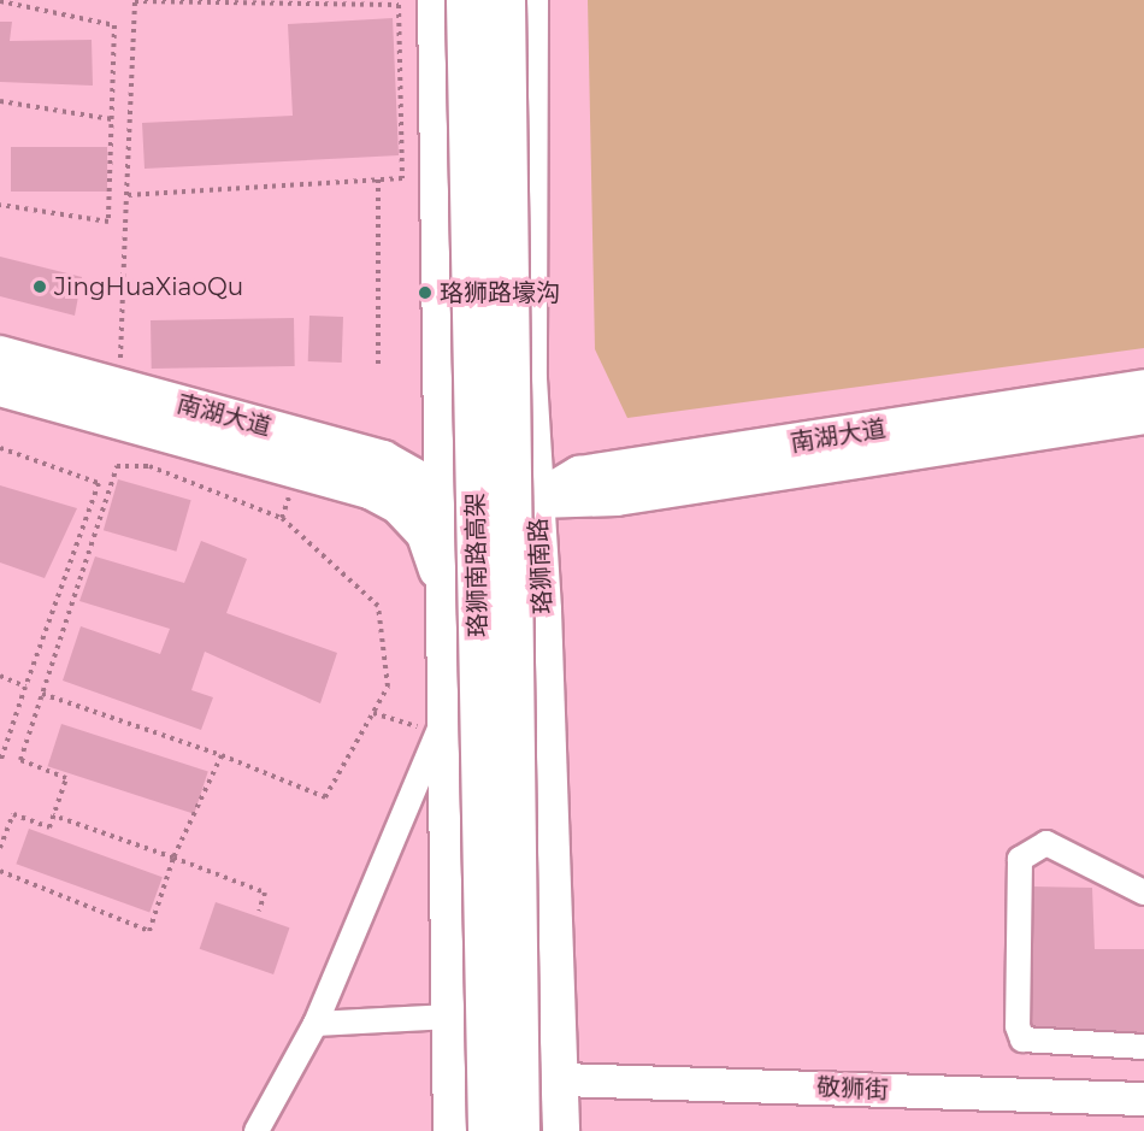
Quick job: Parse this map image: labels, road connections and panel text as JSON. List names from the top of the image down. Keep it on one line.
{"streets":{"highway":["珞狮南路高架"],"main road":["南湖大道","珞狮南路"],"street":["敬狮街"]},"crossings":[["南湖大道","珞狮南路"],["珞狮南路","敬狮街"]],"places":["JingHuaXiaoQu","珞狮路壕沟"]}
